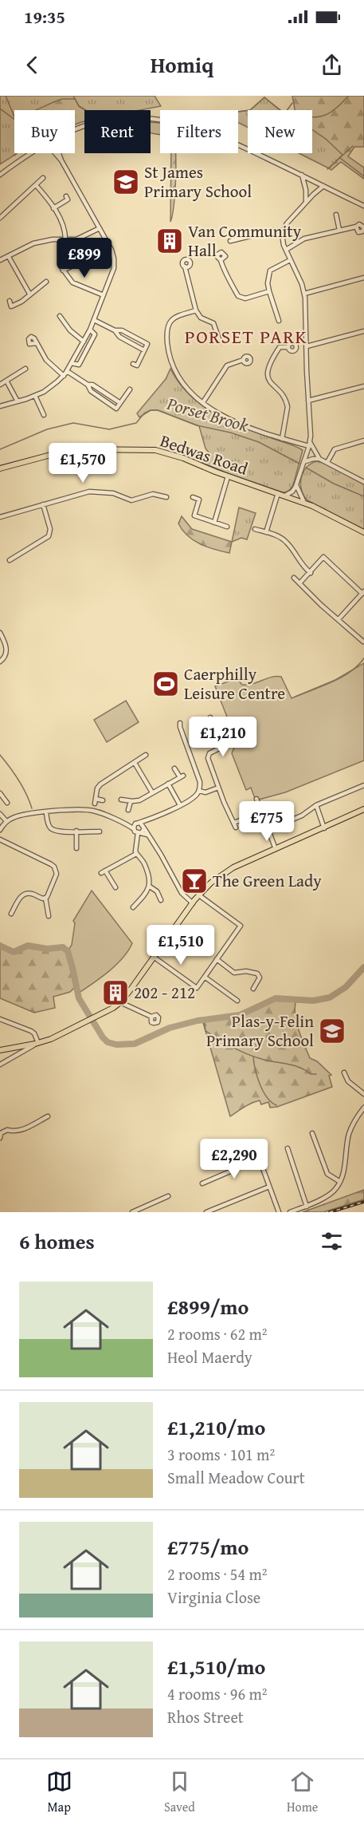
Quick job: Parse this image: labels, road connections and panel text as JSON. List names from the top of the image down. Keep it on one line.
{"streets":{"main road":["Bedwas Road"]},"districts":["PORSET PARK"],"water":["Porset Brook"],"places":{"school or university":["St James Primary School","Plas-y-Felin Primary School"],"building":["Van Community Hall","202 - 212"],"sports":["Caerphilly Leisure Centre"],"bar":["The Green Lady"]},"page":{"status":"19:35","header":"Homiq","chip":["Buy","Rent","Filters","New"],"price":["£899","£1,570","£1,210","£775","£1,510","£2,290"],"heading":"6 homes","list":[{"name":"£899/mo","note":"2 rooms · 62 m² · Heol Maerdy"},{"name":"£1,210/mo","note":"3 rooms · 101 m² · Small Meadow Court"},{"name":"£775/mo","note":"2 rooms · 54 m² · Virginia Close"},{"name":"£1,510/mo","note":"4 rooms · 96 m² · Rhos Street"}],"tabs":["Map","Saved","Home"]}}
